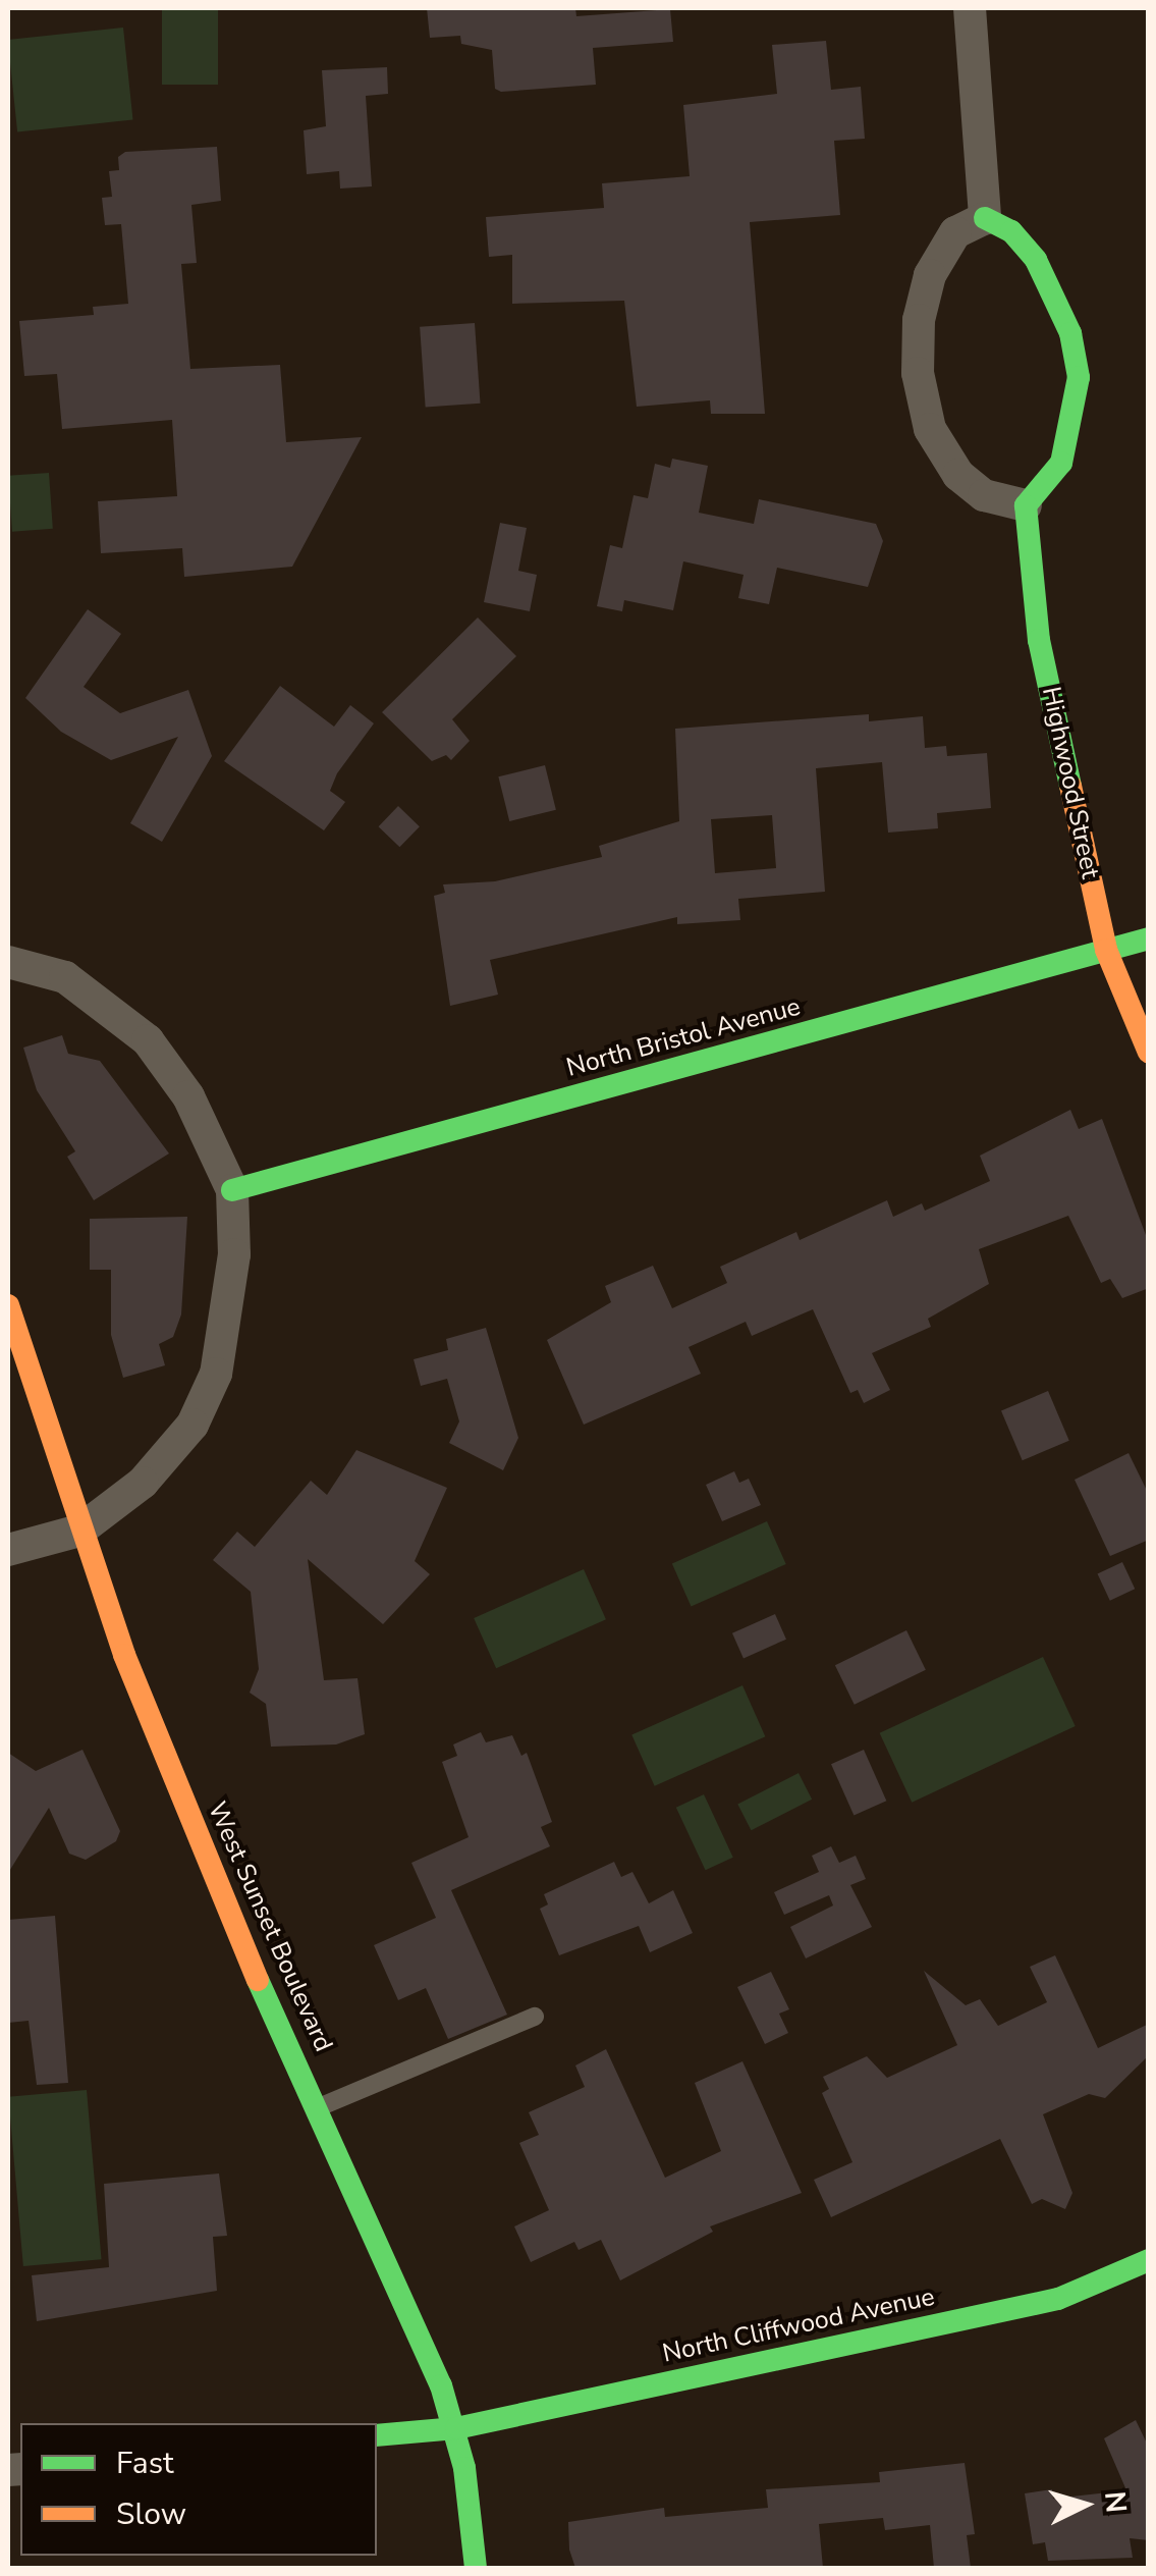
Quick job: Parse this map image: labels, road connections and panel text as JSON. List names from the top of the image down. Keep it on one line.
{"streets":{"street":["Highwood Street","North Bristol Avenue","West Sunset Boulevard","North Cliffwood Avenue"]},"crossings":[["Highwood Street","North Bristol Avenue"],["West Sunset Boulevard","North Cliffwood Avenue"]],"legend":["Fast","Slow"],"north":"right"}
